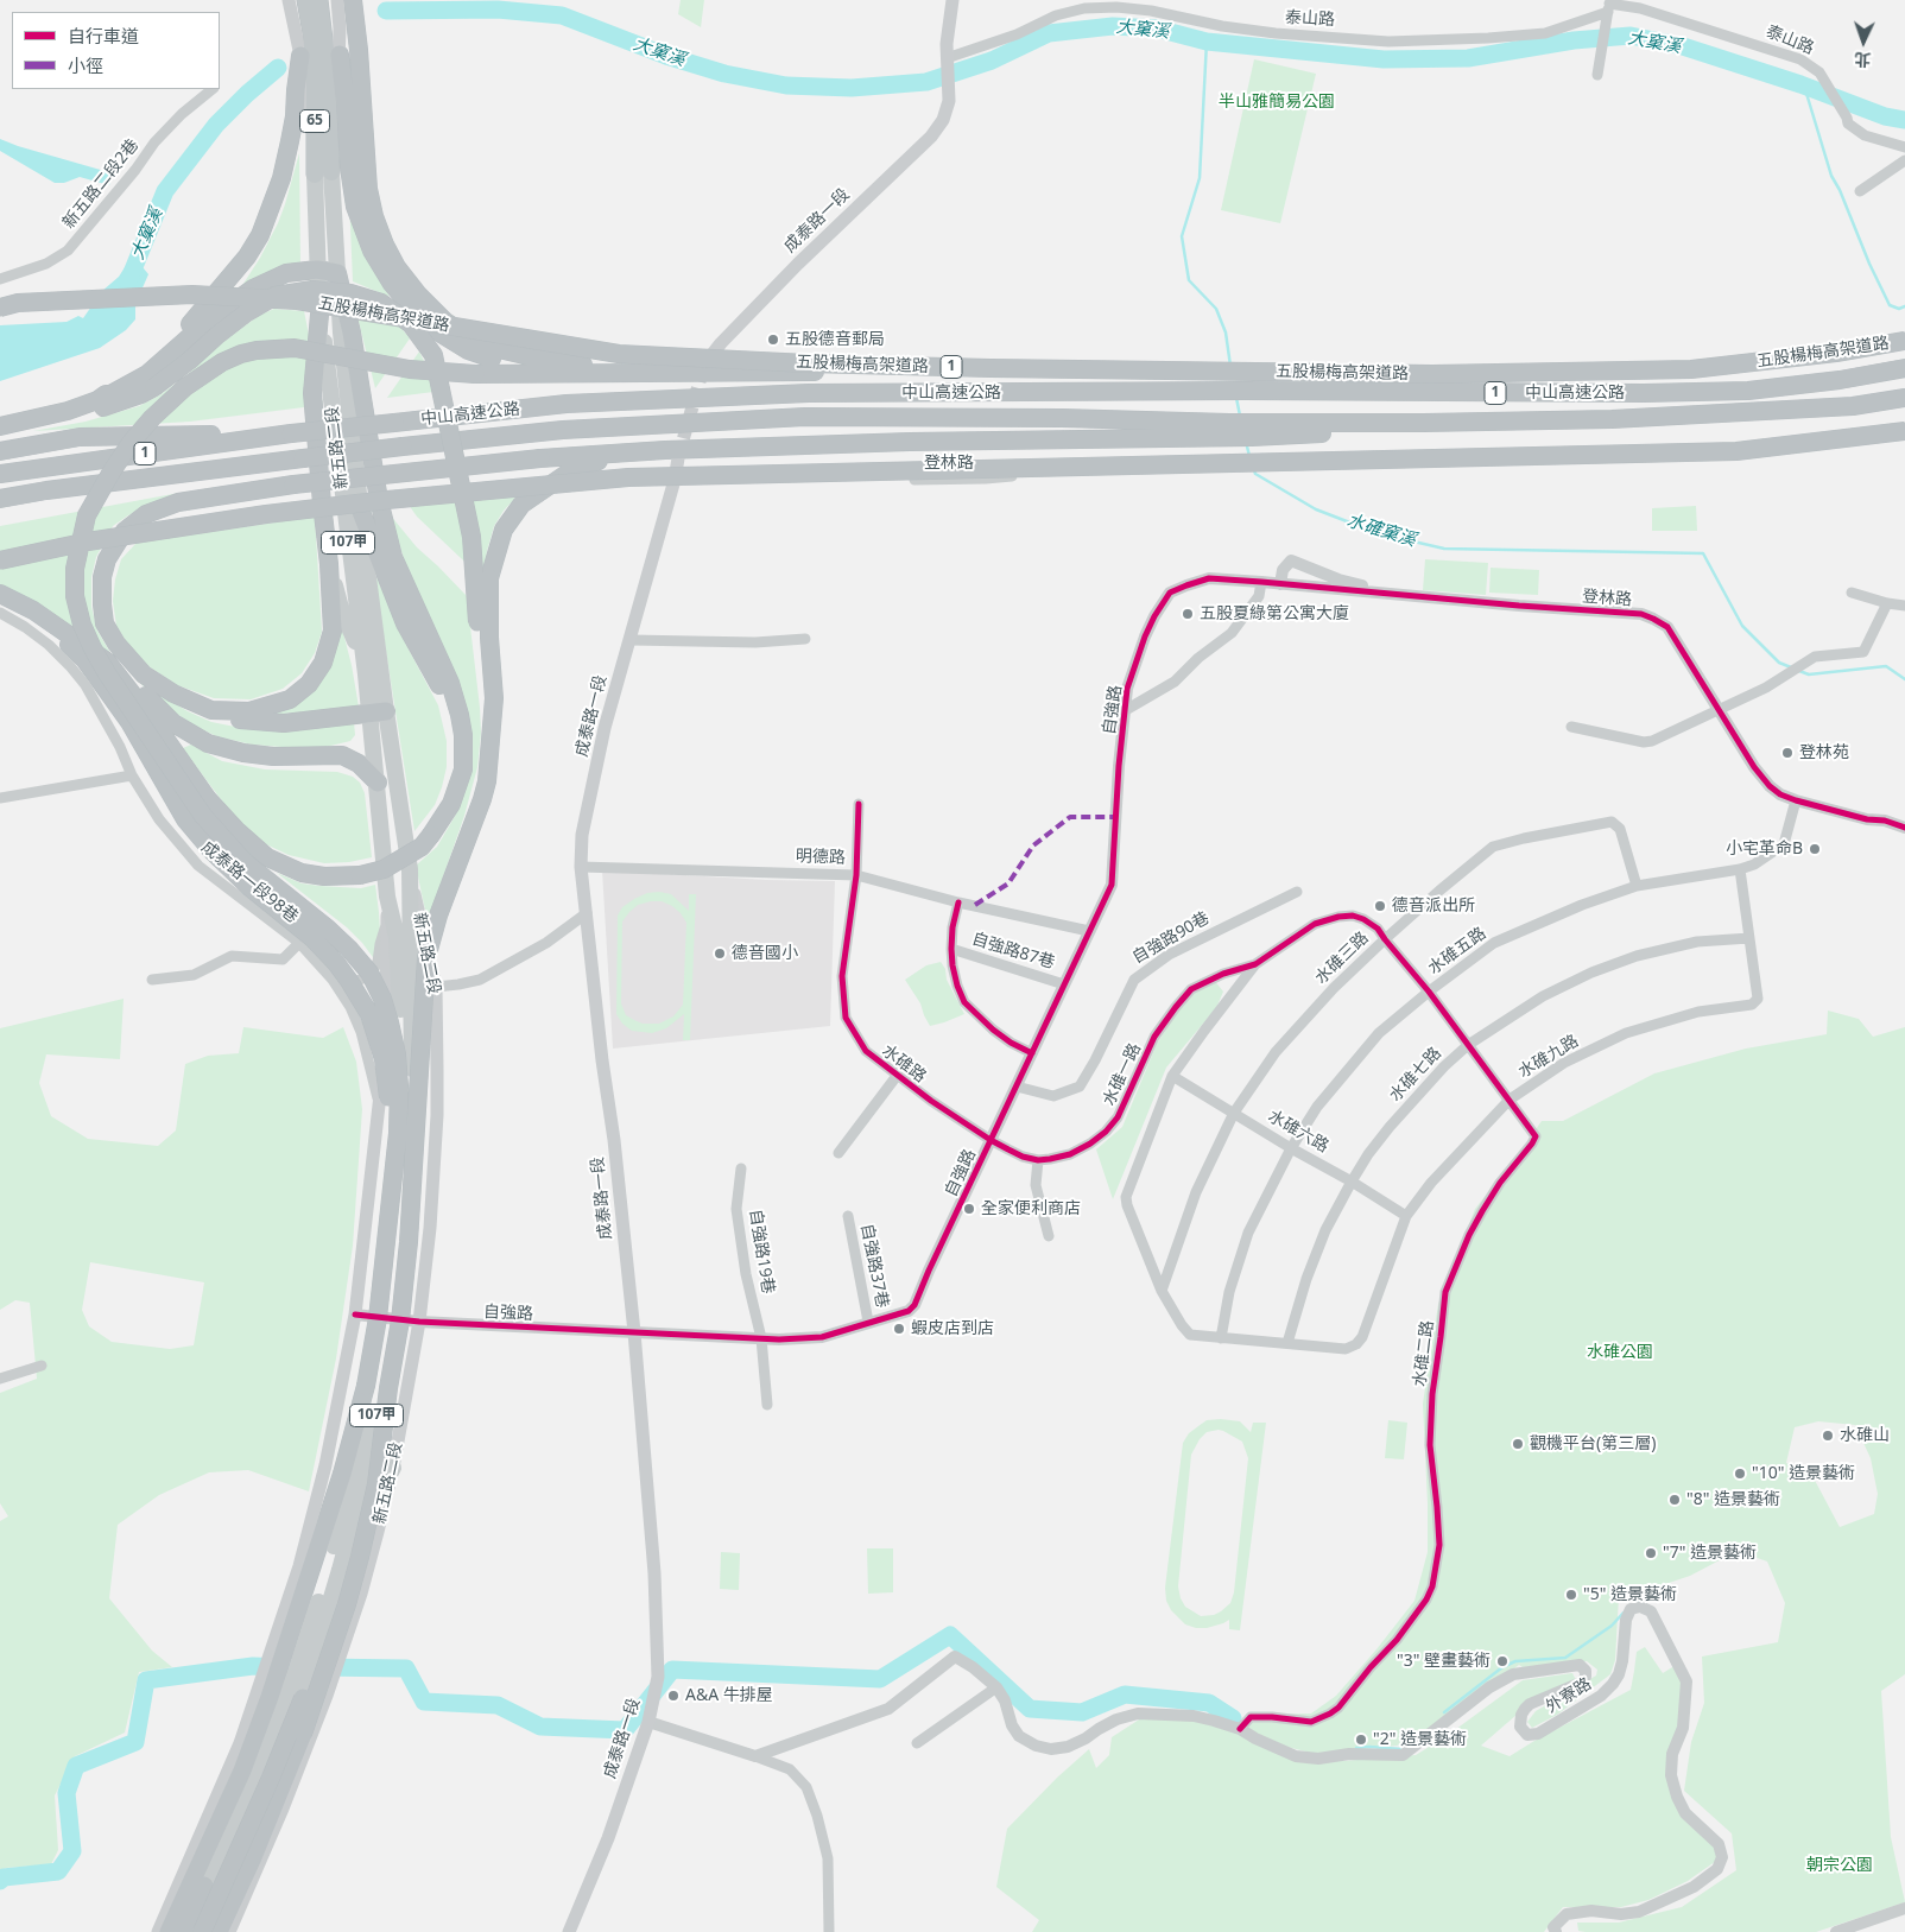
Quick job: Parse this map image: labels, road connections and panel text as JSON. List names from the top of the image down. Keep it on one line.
{"streets":{"highway":["65","五股楊梅高架道路","1","中山高速公路"],"main road":["成泰路一段","新五路二段","107甲"],"street":["泰山路","新五路二段2巷","登林路","自強路","明德路","成泰路一段98巷","自強路90巷","自強路87巷","水碓五路","水碓三路","水碓九路","水碓路","水碓一路","水碓七路","水碓六路","自強路19巷","自強路37巷","水碓二路","外寮路"]},"crossings":[["泰山路","成泰路一段"],["65","新五路二段"],["成泰路一段","登林路"],["成泰路一段","自強路"],["成泰路一段","明德路"],["1","中山高速公路"],["新五路二段","自強路"],["新五路二段","成泰路一段98巷"],["登林路","自強路"],["登林路","水碓五路"],["自強路","明德路"],["自強路","自強路90巷"],["自強路","自強路87巷"],["自強路","水碓路"],["自強路","自強路19巷"],["自強路","自強路37巷"],["明德路","水碓路"],["水碓五路","水碓三路"],["水碓五路","水碓九路"],["水碓五路","水碓一路"],["水碓五路","水碓六路"],["水碓五路","水碓二路"],["水碓三路","水碓一路"],["水碓三路","水碓六路"],["水碓三路","水碓二路"],["水碓九路","水碓七路"],["水碓九路","水碓六路"],["水碓九路","水碓二路"],["水碓一路","水碓六路"],["水碓一路","水碓二路"],["水碓七路","水碓六路"],["水碓七路","水碓二路"],["水碓二路","外寮路"]],"water":["大窠溪","水確窠溪"],"parks":["半山雅簡易公園","水碓公園","朝宗公園"],"places":["五股德音郵局","五股夏綠第公寓大廈","登林苑","小宅革命B","德音派出所","德音國小","全家便利商店","蝦皮店到店","水碓山","觀機平台(第三層)","\"10\" 造景藝術","\"8\" 造景藝術","\"7\" 造景藝術","\"5\" 造景藝術","\"3\" 壁畫藝術","A&A 牛排屋","\"2\" 造景藝術"],"legend":["自行車道","小徑"],"north":"bottom"}
